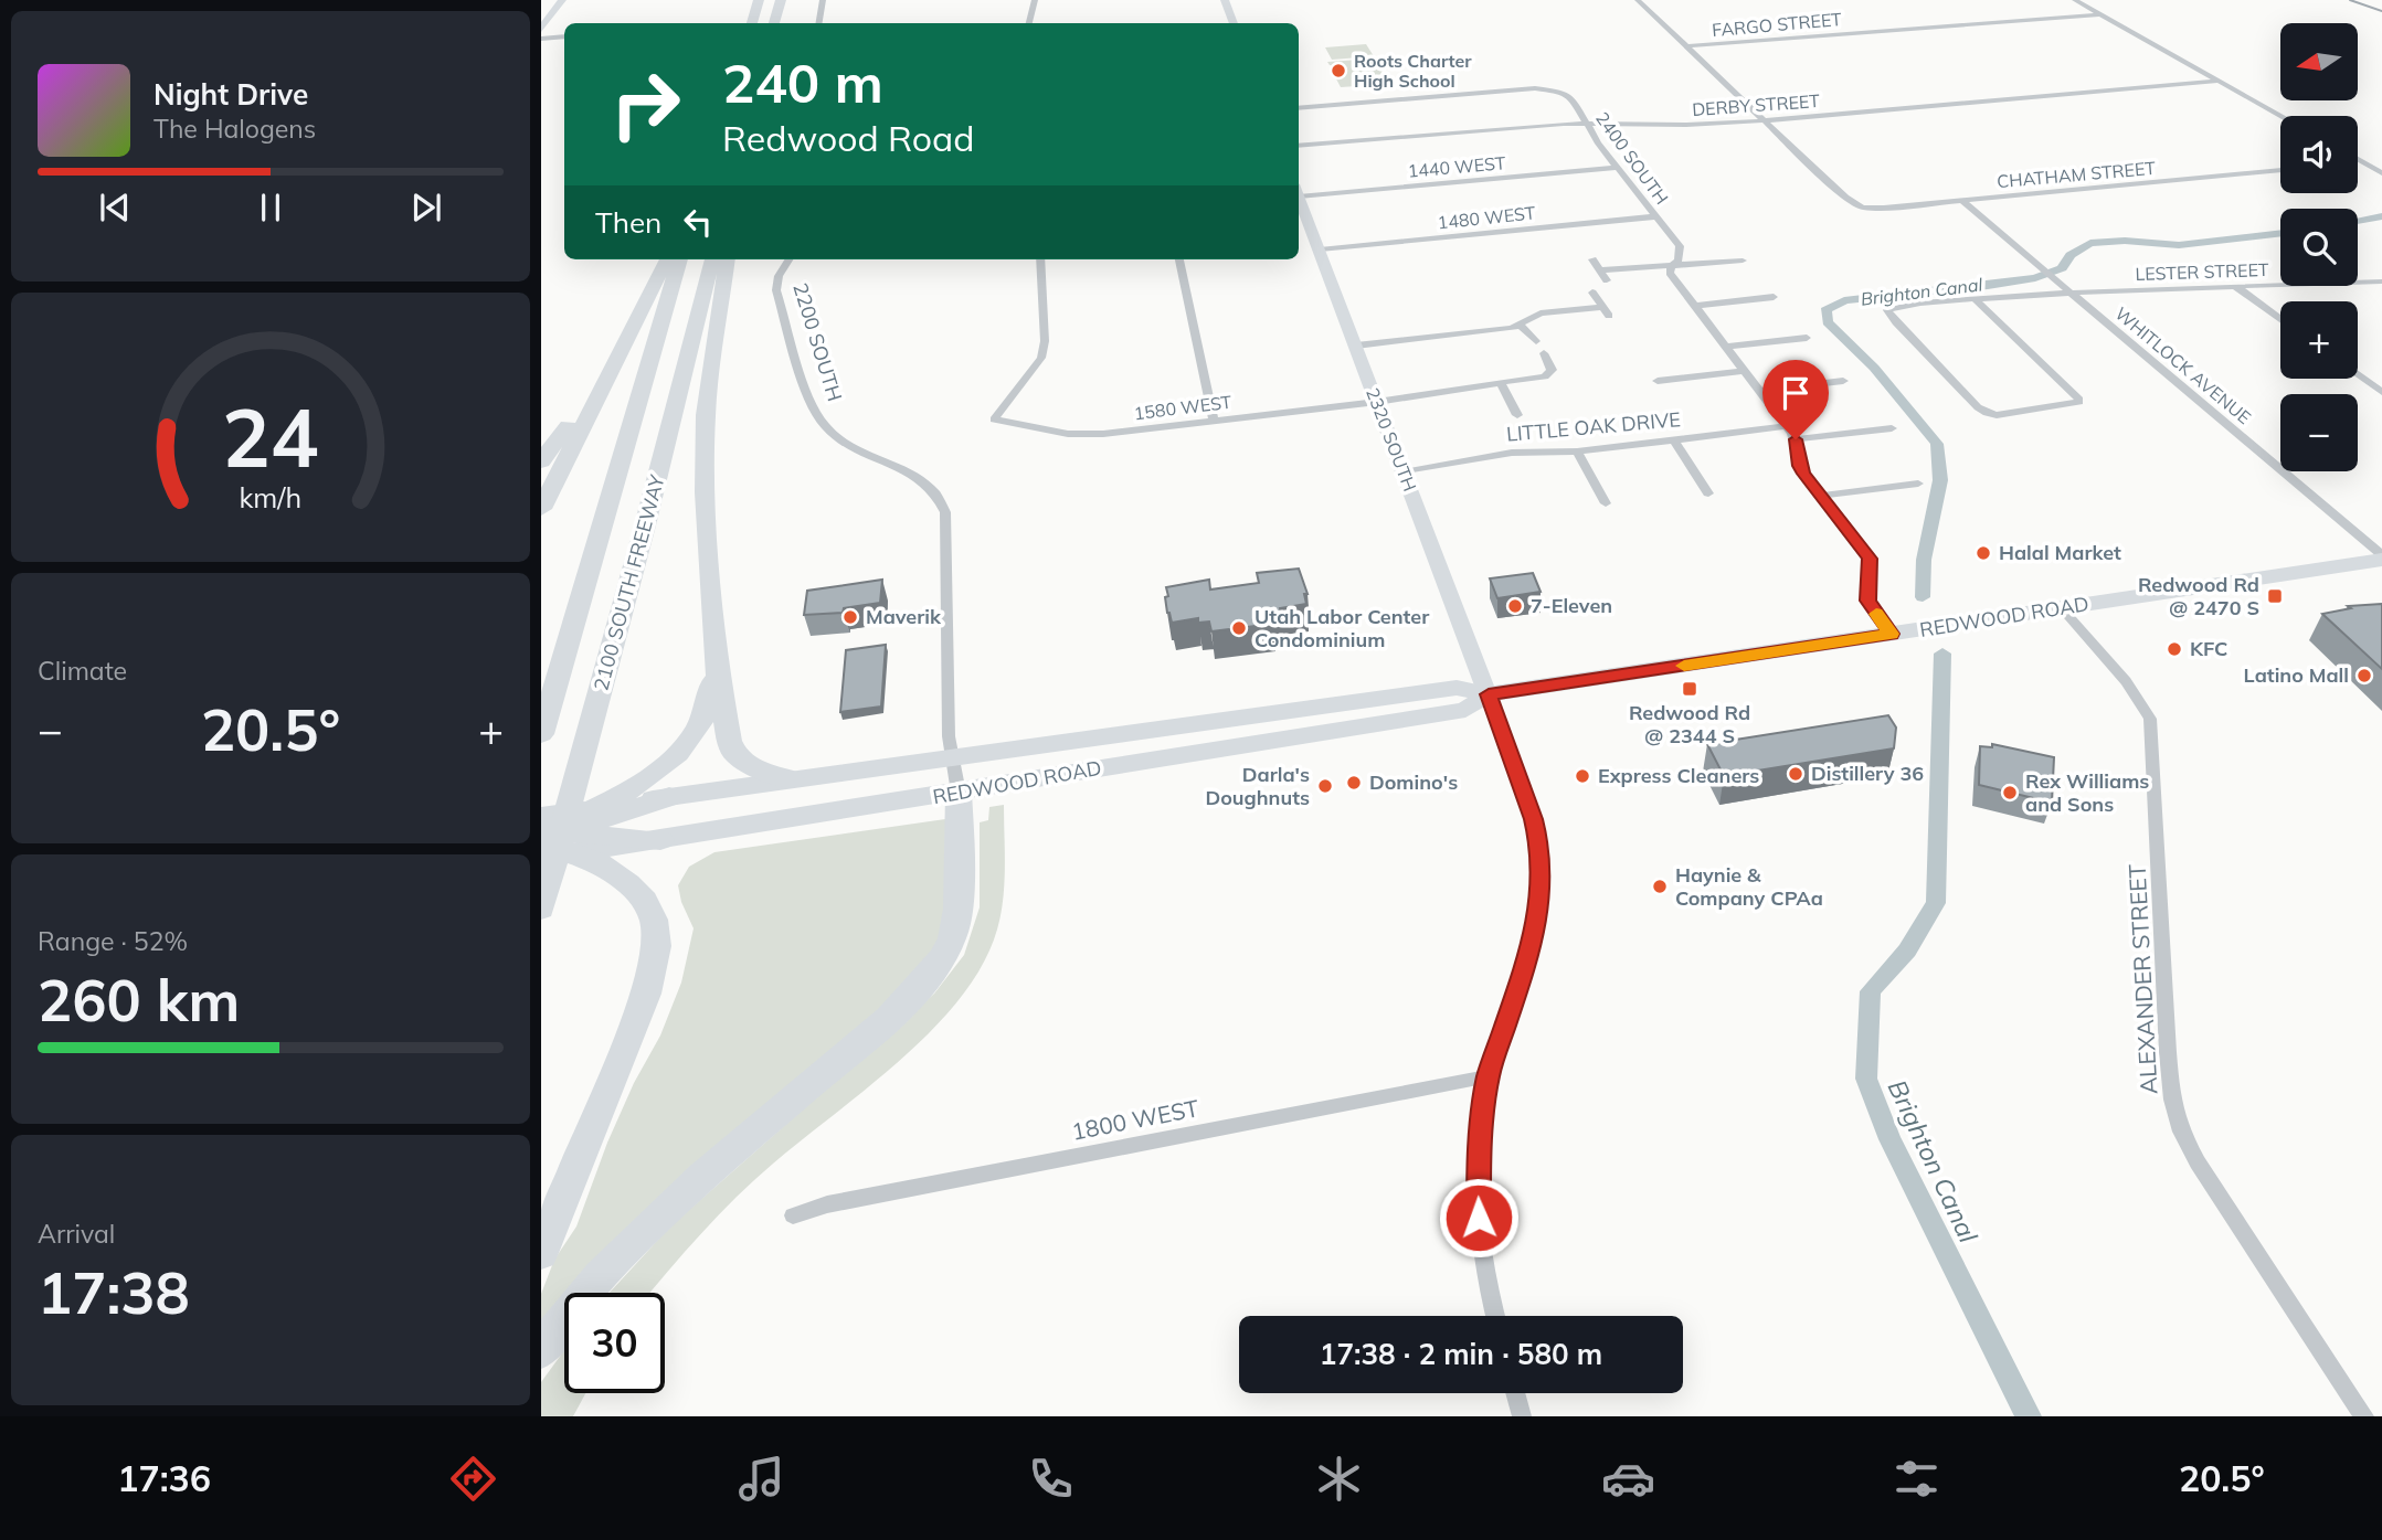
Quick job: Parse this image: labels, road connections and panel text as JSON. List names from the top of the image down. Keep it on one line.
{"streets":{"highway":["2100 SOUTH FREEWAY"],"main road":["REDWOOD ROAD"],"street":["FARGO STREET","DERBY STREET","2400 SOUTH","1440 WEST","CHATHAM STREET","1480 WEST","LESTER STREET","2200 SOUTH","WHITLOCK AVENUE","1580 WEST","LITTLE OAK DRIVE","2320 SOUTH","ALEXANDER STREET","1800 WEST"]},"crossings":[["DERBY STREET","2400 SOUTH"],["DERBY STREET","CHATHAM STREET"],["2400 SOUTH","1440 WEST"],["2400 SOUTH","1480 WEST"],["CHATHAM STREET","WHITLOCK AVENUE"],["1480 WEST","2320 SOUTH"],["LESTER STREET","WHITLOCK AVENUE"],["2200 SOUTH","REDWOOD ROAD"],["WHITLOCK AVENUE","REDWOOD ROAD"],["1580 WEST","2320 SOUTH"],["LITTLE OAK DRIVE","2320 SOUTH"],["2320 SOUTH","REDWOOD ROAD"],["REDWOOD ROAD","ALEXANDER STREET"]],"water":["Brighton Canal"],"places":{"other":["Roots Charter High School","Halal Market","7-Eleven","Maverik","Utah Labor Center Condominium","KFC","Latino Mall","Distillery 36","Express Cleaners","Domino's","Darla's Doughnuts","Rex Williams and Sons","Haynie & Company CPAa"],"transit":["Redwood Rd @ 2470 S","Redwood Rd @ 2344 S"]},"north":"left","page":{"map_buttons":["+","−"],"turn":["240 m","Redwood Road"],"song":["Night Drive","The Halogens"],"then":"Then","tile":["Climate",["Range · 52%","260 km"],["Arrival","17:38"]],"heat":["−","20.5°","+"],"limit":"30","trip":"17:38 · 2 min · 580 m","tabs":["17:36","20.5°"],"gauge":["24","km/h"]}}
